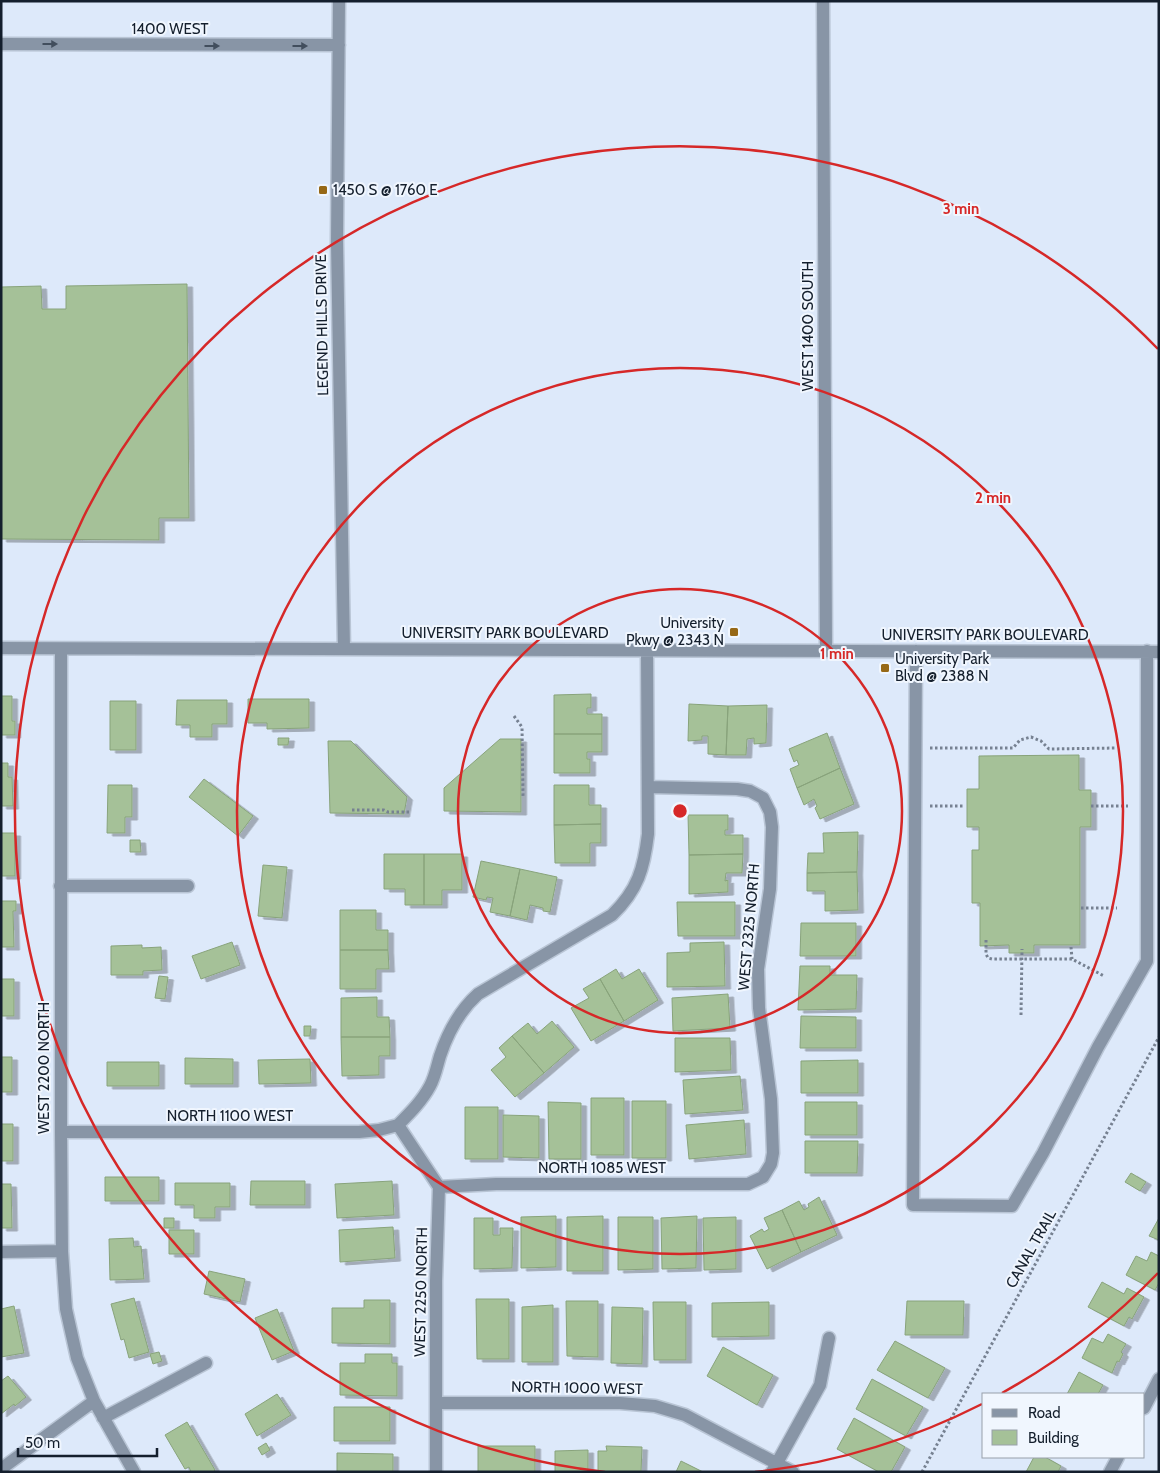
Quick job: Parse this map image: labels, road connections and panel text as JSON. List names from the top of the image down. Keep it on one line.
{"streets":{"street":["1400 WEST","LEGEND HILLS DRIVE","WEST 1400 SOUTH","UNIVERSITY PARK BOULEVARD","WEST 2325 NORTH","WEST 2200 NORTH","NORTH 1100 WEST","NORTH 1085 WEST","WEST 2250 NORTH","NORTH 1000 WEST"],"path":["CANAL TRAIL"]},"crossings":[["1400 WEST","LEGEND HILLS DRIVE"],["LEGEND HILLS DRIVE","UNIVERSITY PARK BOULEVARD"],["WEST 1400 SOUTH","UNIVERSITY PARK BOULEVARD"],["UNIVERSITY PARK BOULEVARD","WEST 2200 NORTH"],["WEST 2325 NORTH","NORTH 1085 WEST"],["WEST 2200 NORTH","NORTH 1100 WEST"],["NORTH 1085 WEST","WEST 2250 NORTH"],["WEST 2250 NORTH","NORTH 1000 WEST"]],"one_way":["1400 WEST"],"places":{"transit":["1450 S @ 1760 E","University Pkwy @ 2343 N","University Park Blvd @ 2388 N"]},"legend":["Road","Building"],"scale_bar":"50 m","rings":["3 min","2 min","1 min"]}
